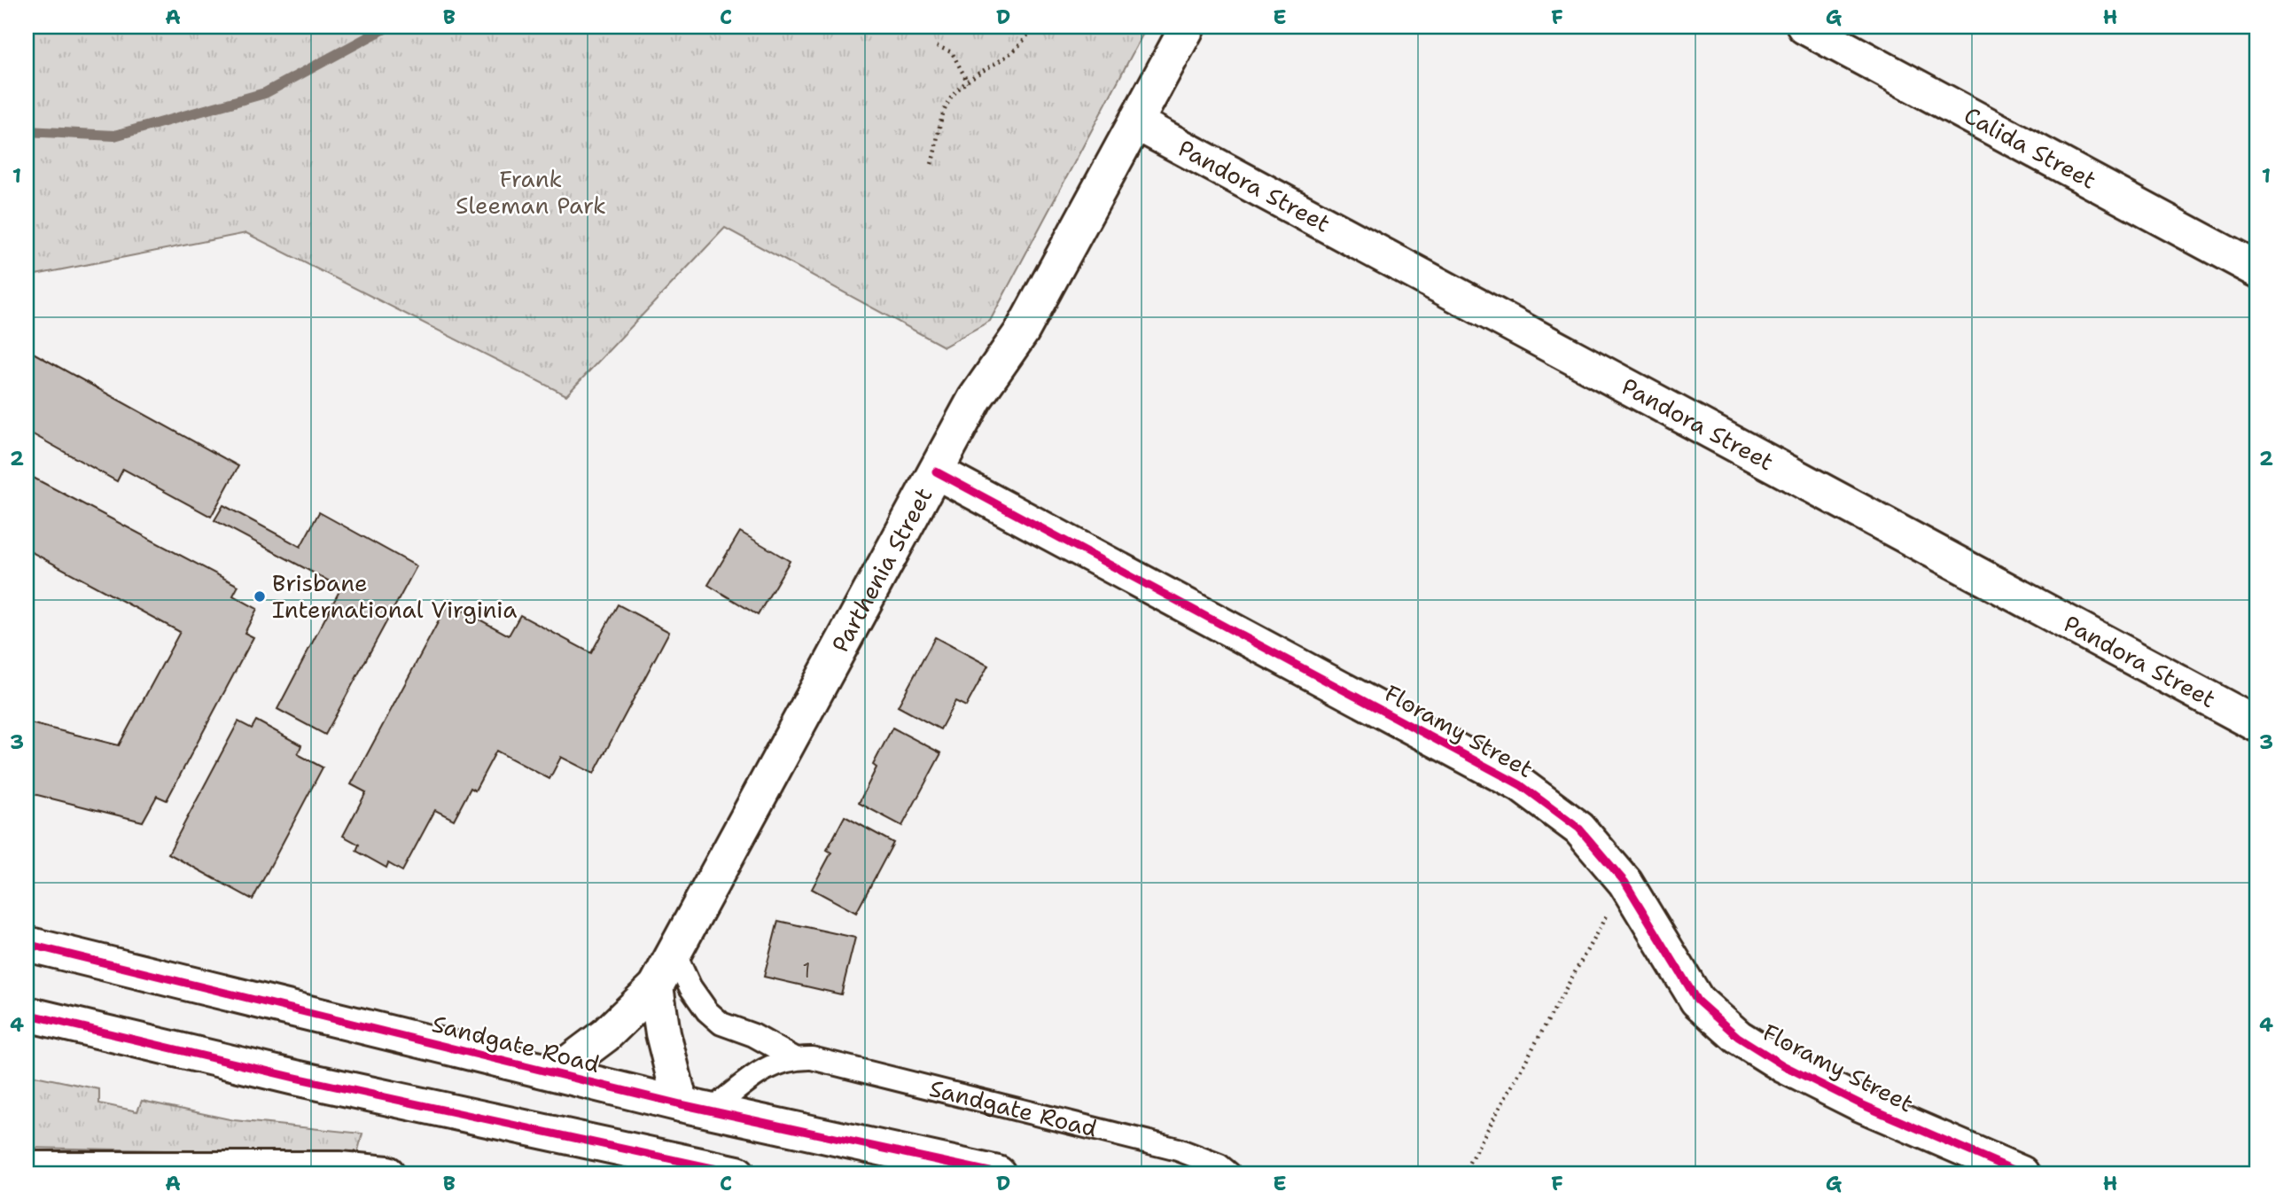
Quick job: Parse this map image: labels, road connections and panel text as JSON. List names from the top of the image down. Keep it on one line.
{"streets":{"main road":["Calida Street","Pandora Street","Parthenia Street","Floramy Street","Sandgate Road"]},"crossings":[["Pandora Street","Parthenia Street"],["Parthenia Street","Floramy Street"],["Parthenia Street","Sandgate Road"]],"parks":["Frank Sleeman Park"],"places":["Brisbane International Virginia"],"house_numbers":["1"],"grid":{"columns":["A","B","C","D","E","F","G","H"],"rows":["1","2","3","4"]}}
